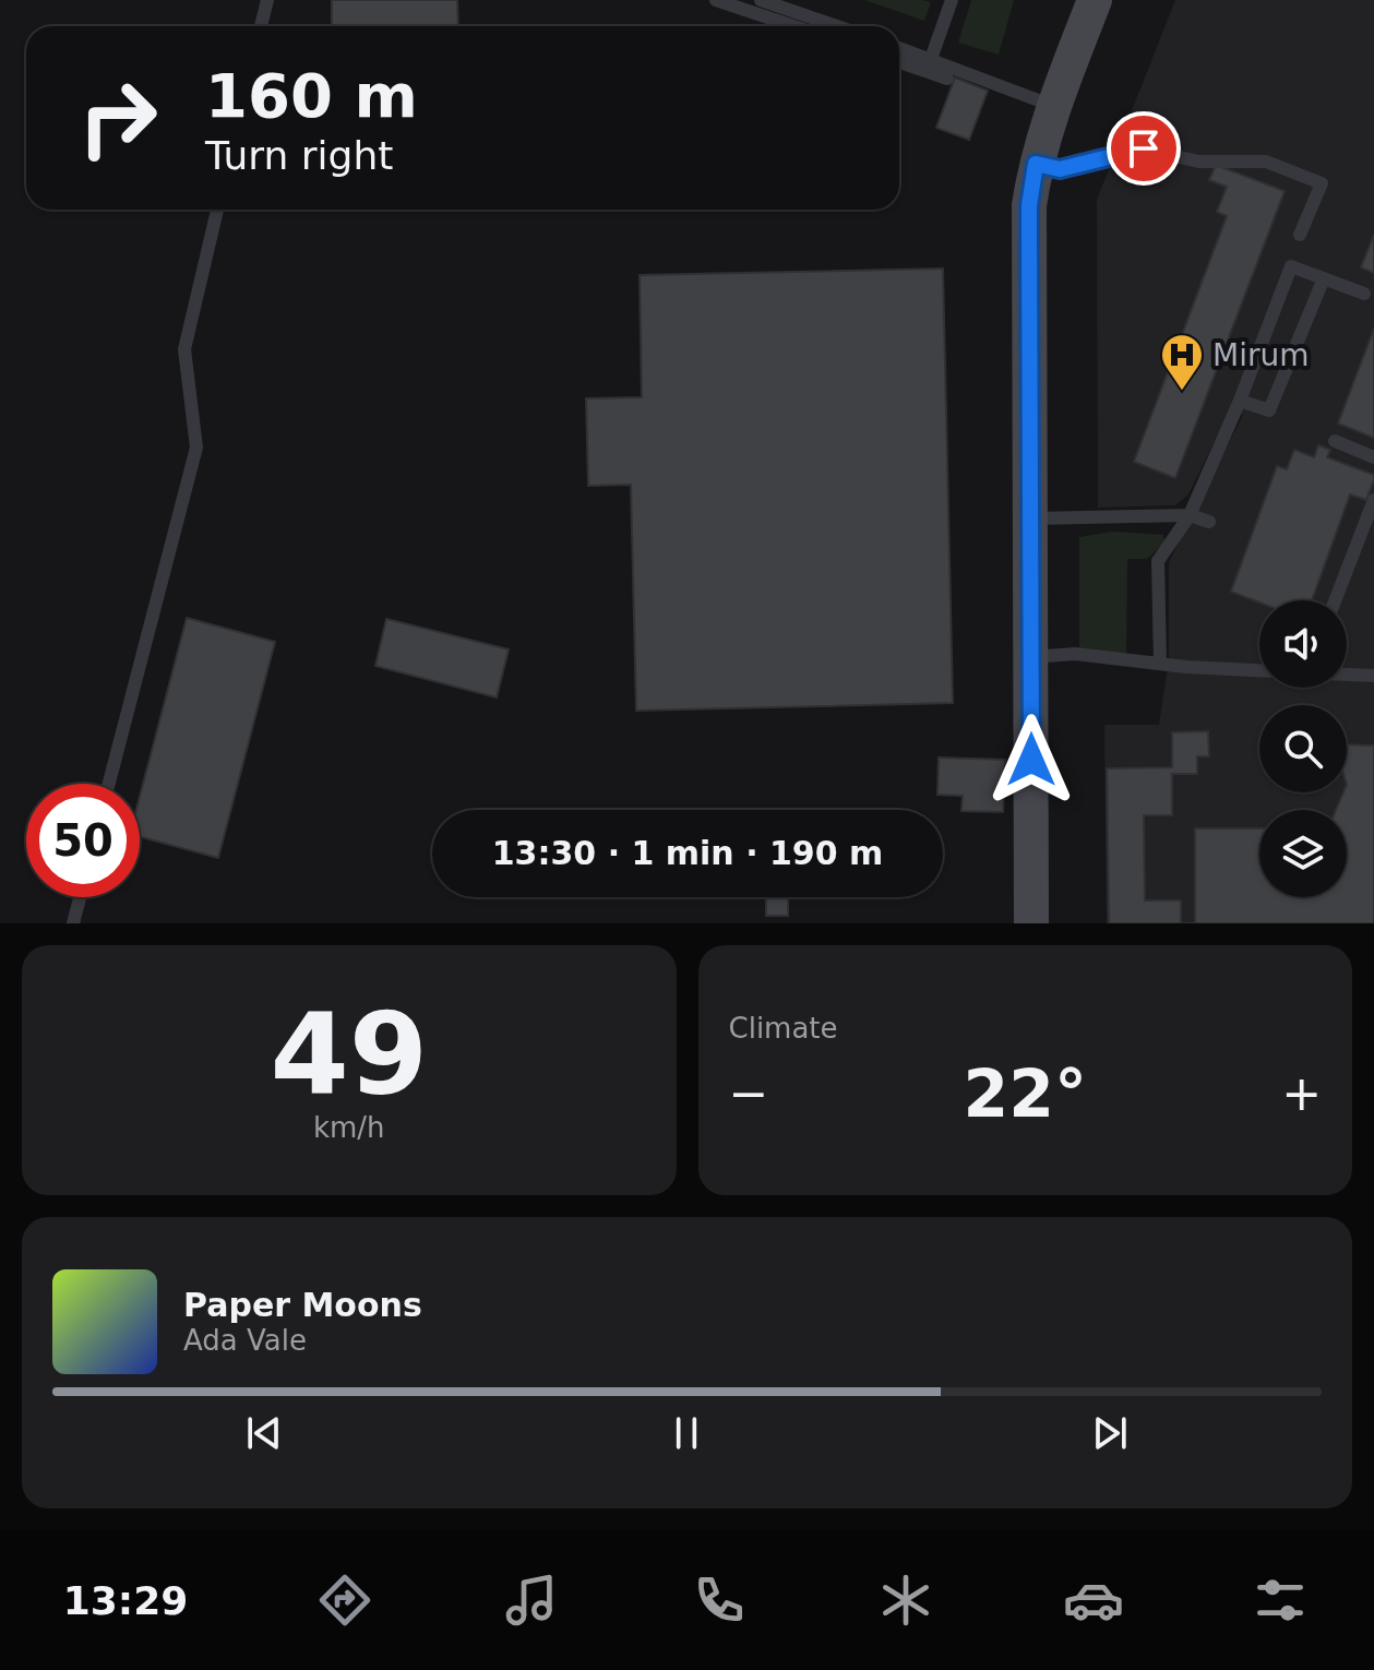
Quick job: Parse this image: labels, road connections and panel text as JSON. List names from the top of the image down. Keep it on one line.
{"places":{"hospital":["Mirum"]},"page":{"turn":["160 m","Turn right"],"limit":"50","trip":"13:30 · 1 min · 190 m","tile":[["49","km/h"],"Climate"],"heat":["−","22°","+"],"song":["Paper Moons","Ada Vale"],"tabs":"13:29"}}
